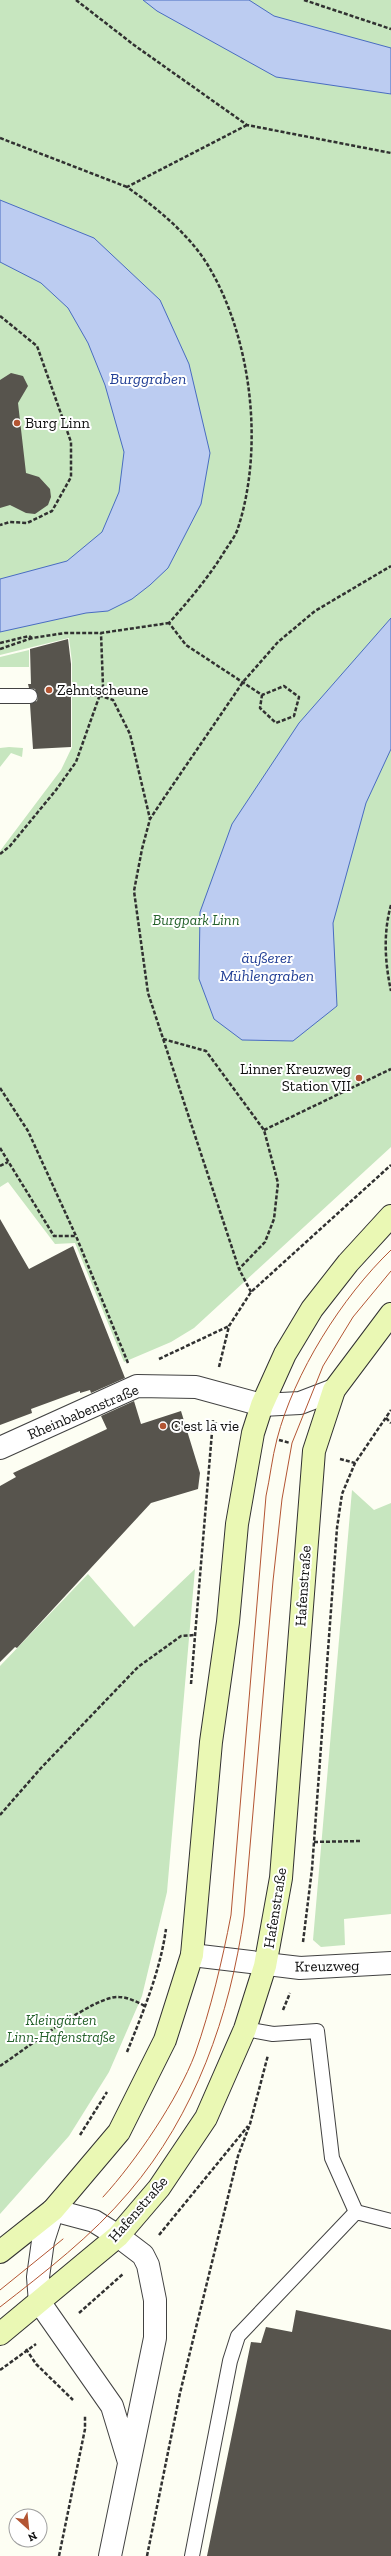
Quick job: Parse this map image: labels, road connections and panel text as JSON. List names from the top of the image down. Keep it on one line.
{"streets":{"main road":["Hafenstraße"],"street":["Rheinbabenstraße","Kreuzweg"]},"crossings":[["Rheinbabenstraße","Hafenstraße"],["Hafenstraße","Kreuzweg"]],"water":["Burggraben","äußerer Mühlengraben"],"parks":["Burgpark Linn","Kleingärten Linn-Hafenstraße"],"places":["Burg Linn","Zehntscheune","Linner Kreuzweg Station VII","C'est la vie"],"north":"bottom right"}
